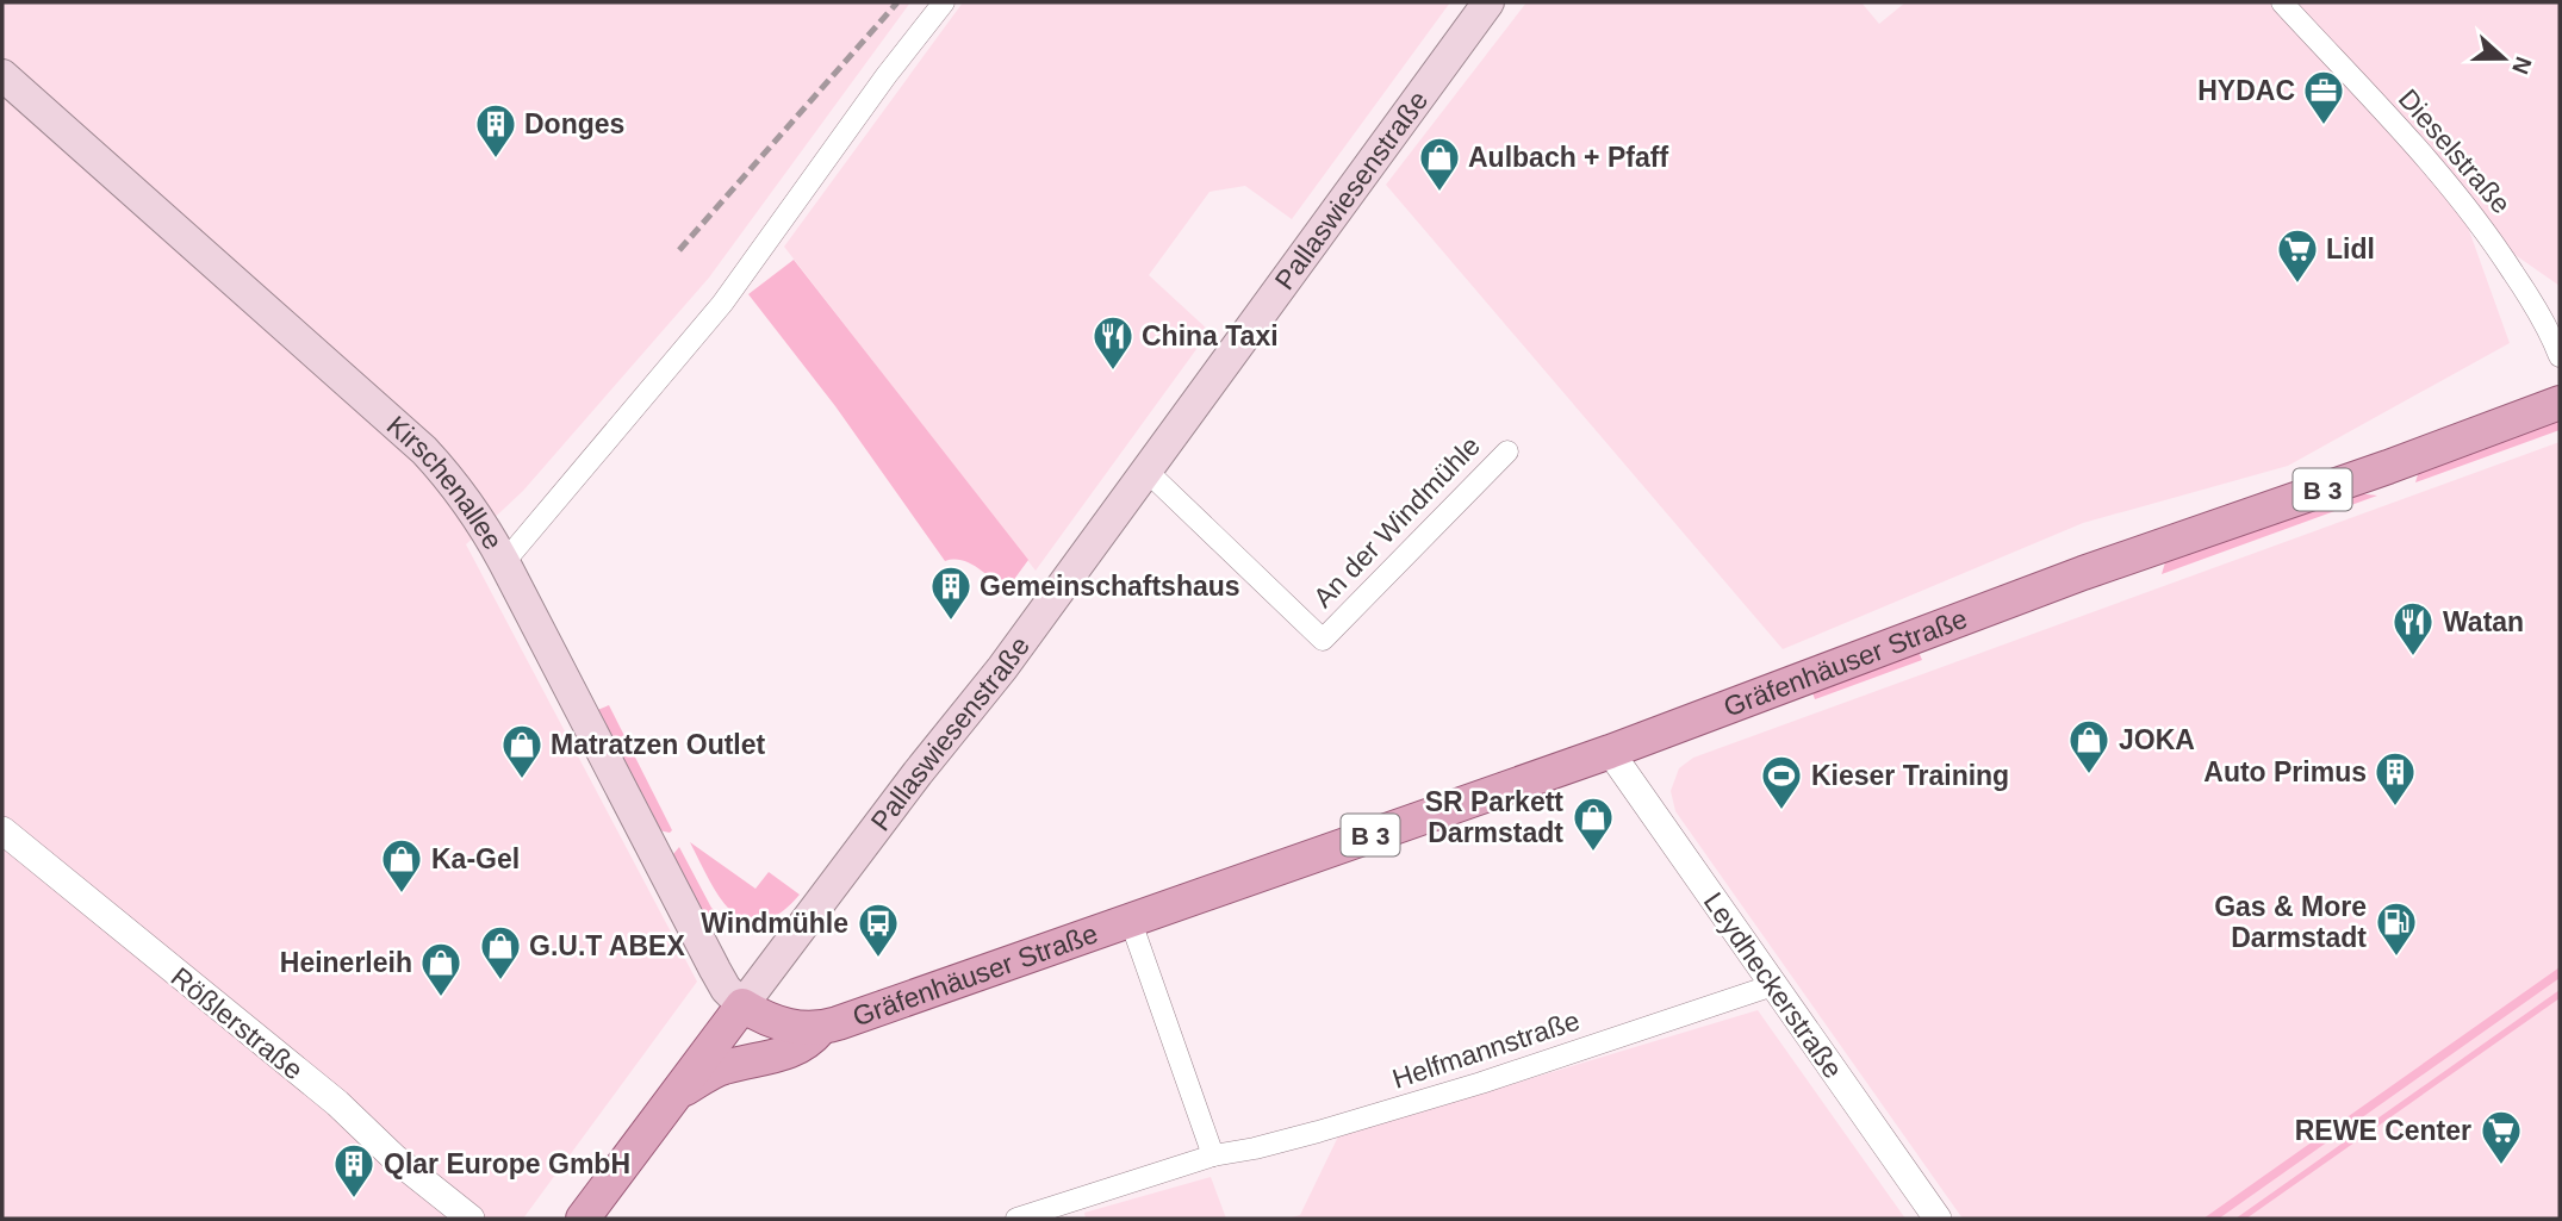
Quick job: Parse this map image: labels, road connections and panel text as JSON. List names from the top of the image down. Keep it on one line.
{"streets":{"main road":["Pallaswiesenstraße","Kirschenallee","B 3","Gräfenhäuser Straße"],"street":["Dieselstraße","An der Windmühle","Leydheckerstraße","Rößlerstraße","Helfmannstraße"]},"crossings":[["Pallaswiesenstraße","Kirschenallee"],["Pallaswiesenstraße","An der Windmühle"],["Pallaswiesenstraße","Gräfenhäuser Straße"],["Kirschenallee","Gräfenhäuser Straße"],["Gräfenhäuser Straße","Leydheckerstraße"],["Gräfenhäuser Straße","Helfmannstraße"],["Leydheckerstraße","Helfmannstraße"]],"places":{"office":["HYDAC"],"building":["Donges","Gemeinschaftshaus","Auto Primus","Qlar Europe GmbH"],"shop":["Aulbach + Pfaff","JOKA","Matratzen Outlet","SR Parkett Darmstadt","Ka-Gel","G.U.T ABEX","Heinerleih"],"supermarket":["Lidl","REWE Center"],"restaurant":["China Taxi","Watan"],"sports":["Kieser Training"],"fuel station":["Gas & More Darmstadt"],"bus stop":["Windmühle"]},"north":"right"}
